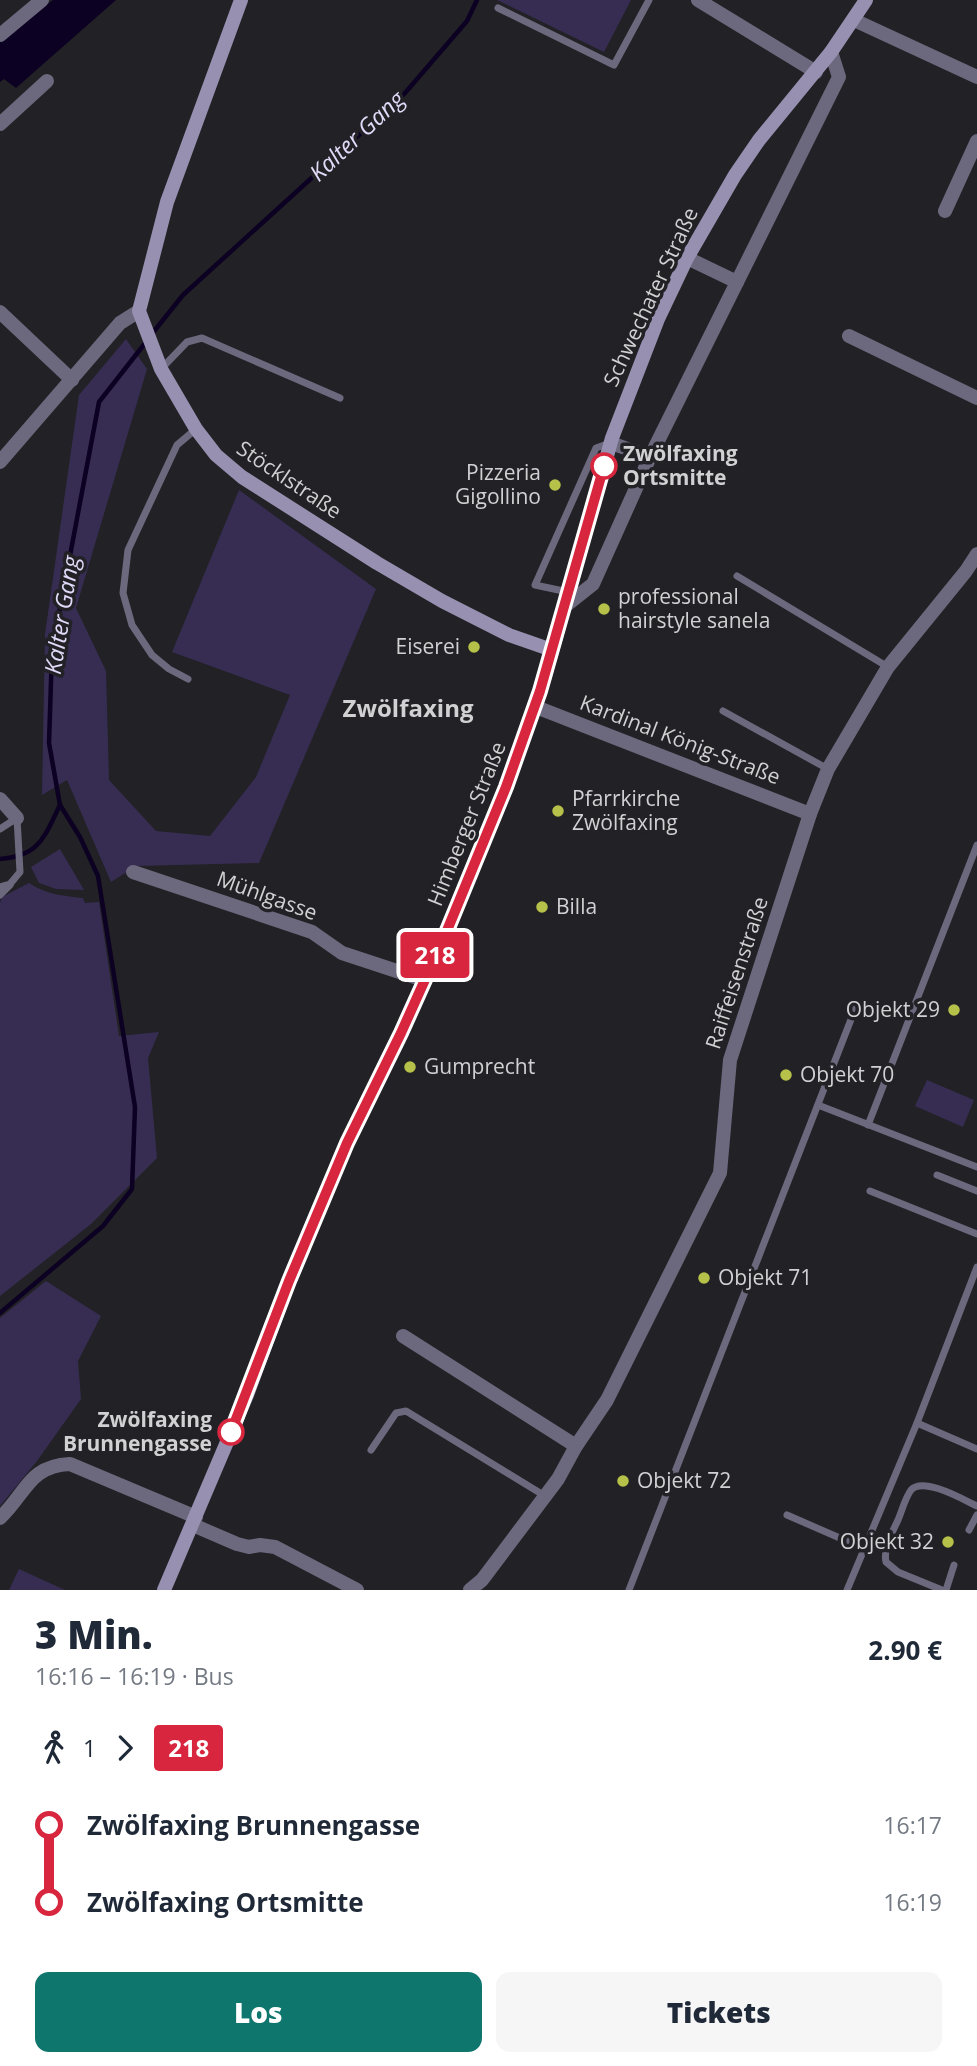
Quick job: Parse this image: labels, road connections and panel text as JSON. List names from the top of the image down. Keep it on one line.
{"streets":{"main road":["Schwechater Straße","Stöcklstraße","Himberger Straße"],"street":["Kardinal König-Straße","Mühlgasse","Raiffeisenstraße"]},"crossings":[["Schwechater Straße","Stöcklstraße"],["Schwechater Straße","Himberger Straße"],["Stöcklstraße","Himberger Straße"],["Kardinal König-Straße","Himberger Straße"],["Kardinal König-Straße","Raiffeisenstraße"],["Himberger Straße","Mühlgasse"]],"districts":["Zwölfaxing"],"water":["Kalter Gang"],"places":["Zwölfaxing Ortsmitte","Pizzeria Gigollino","professional hairstyle sanela","Eiserei","Pfarrkirche Zwölfaxing","Billa","Objekt 29","Gumprecht","Objekt 70","Objekt 71","Zwölfaxing Brunnengasse","Objekt 72","Objekt 32"],"lines":["bus line 218"],"page":{"on_map":"218","heading":["3 Min.","16:16 – 16:19 · Bus","2.90 €"],"legs":["1","218"],"list":[{"name":"Zwölfaxing Brunnengasse","value":"16:17"},{"name":"Zwölfaxing Ortsmitte","value":"16:19"}],"buttons":["Los","Tickets"]}}
